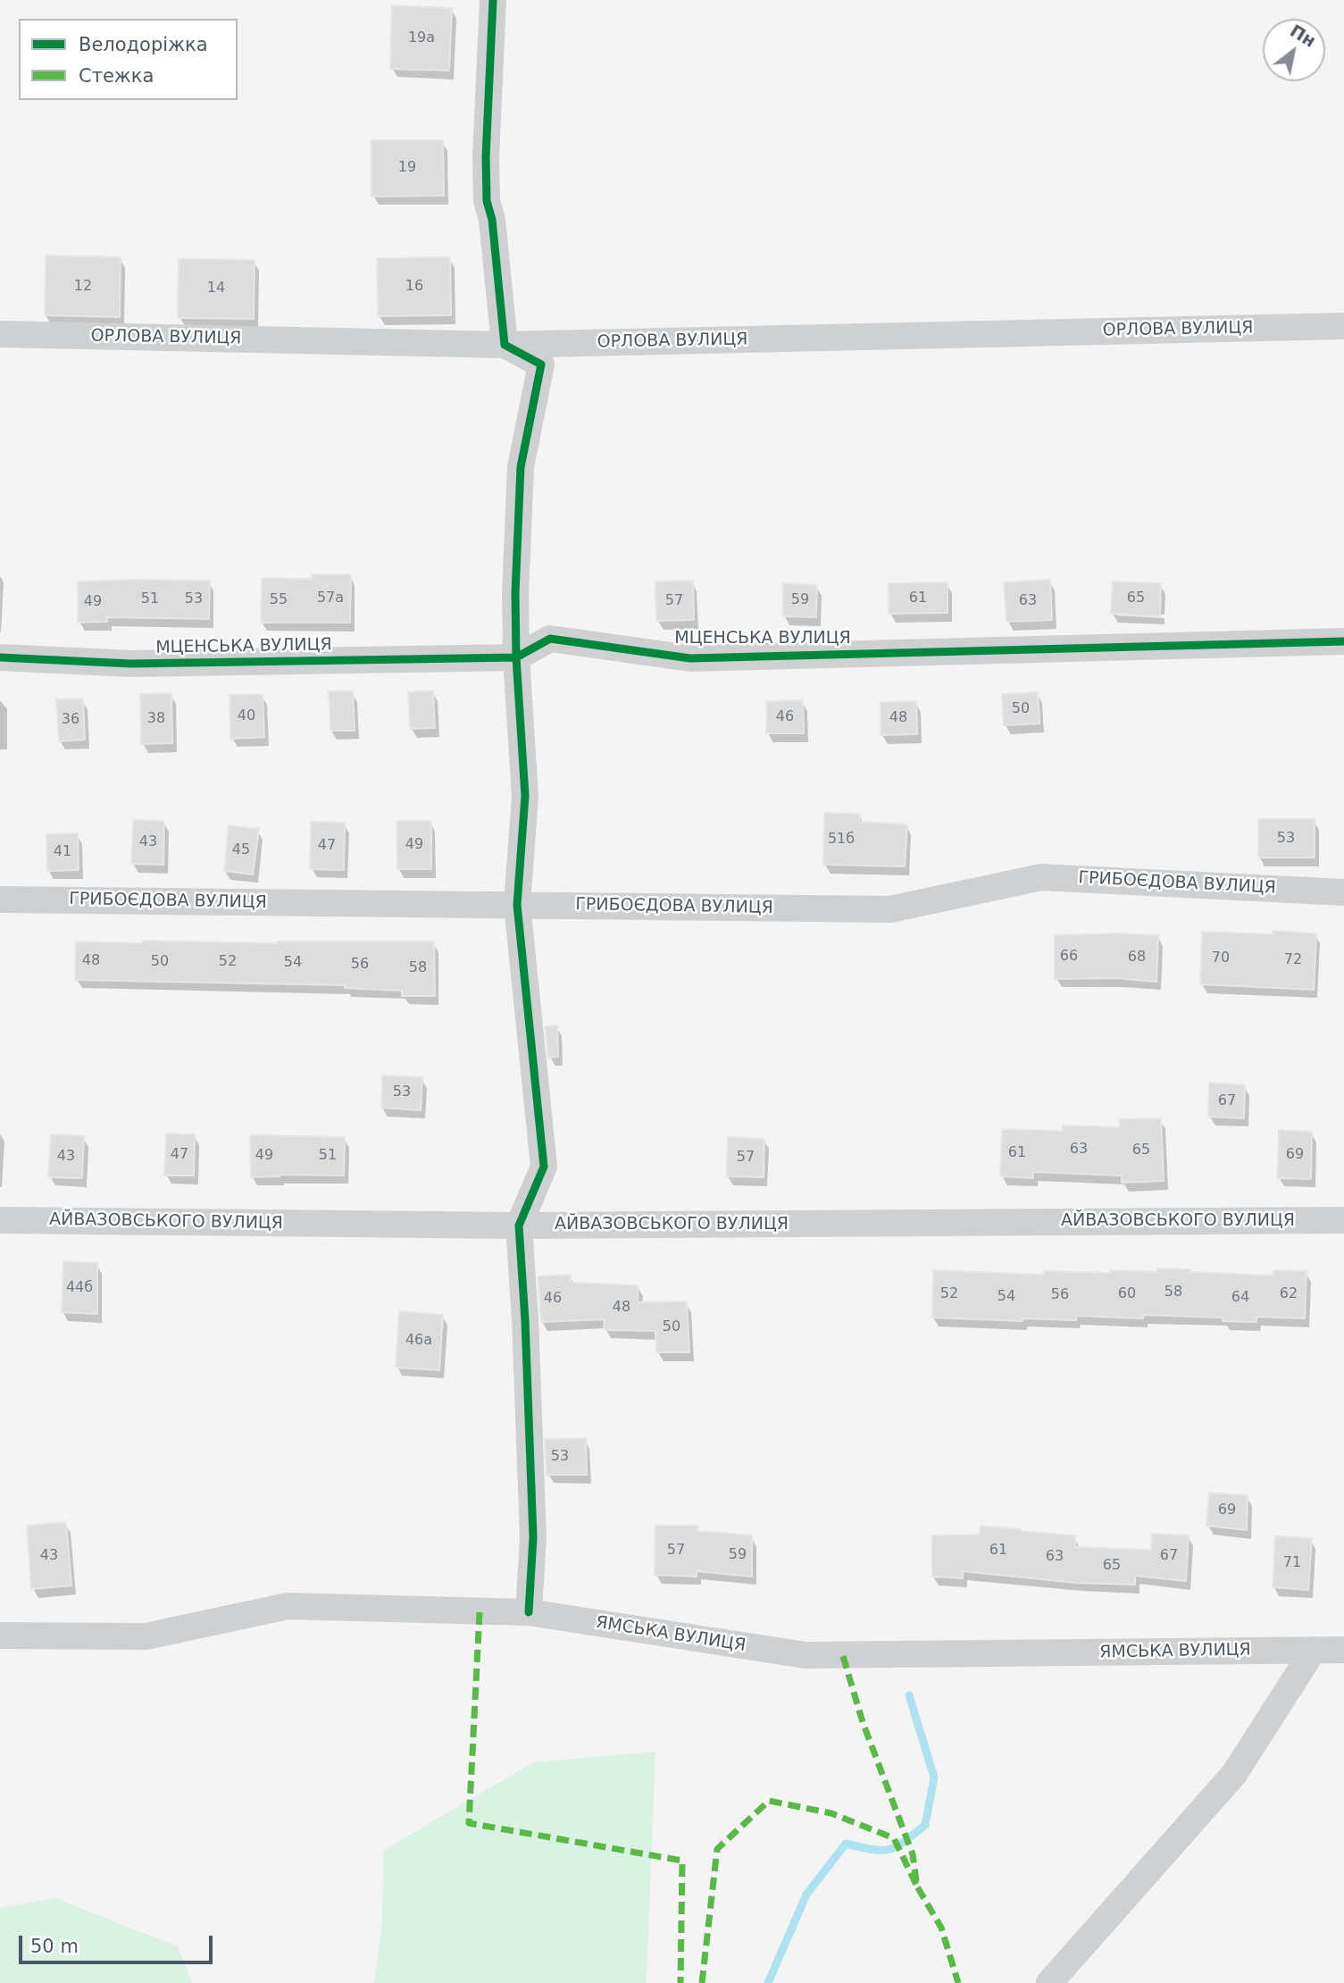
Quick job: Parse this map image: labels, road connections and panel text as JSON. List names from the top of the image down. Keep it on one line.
{"streets":{"street":["ОРЛОВА ВУЛИЦЯ","МЦЕНСЬКА ВУЛИЦЯ","ГРИБОЄДОВА ВУЛИЦЯ","АЙВАЗОВСЬКОГО ВУЛИЦЯ","ЯМСЬКА ВУЛИЦЯ"]},"house_numbers":["19а","19","12","16","14","57а","61","65","51","53","55","59","57","63","49","50","40","46","48","38","36","53","51б","43","49","47","45","41","66","68","70","72","48","50","52","54","56","58","53","67","63","65","61","47","69","49","51","43","57","44б","58","52","60","62","56","54","64","46","48","50","46а","53","69","57","61","59","43","67","63","71","65"],"legend":["Велодоріжка","Стежка"],"scale_bar":"50 m","north":"top right"}
